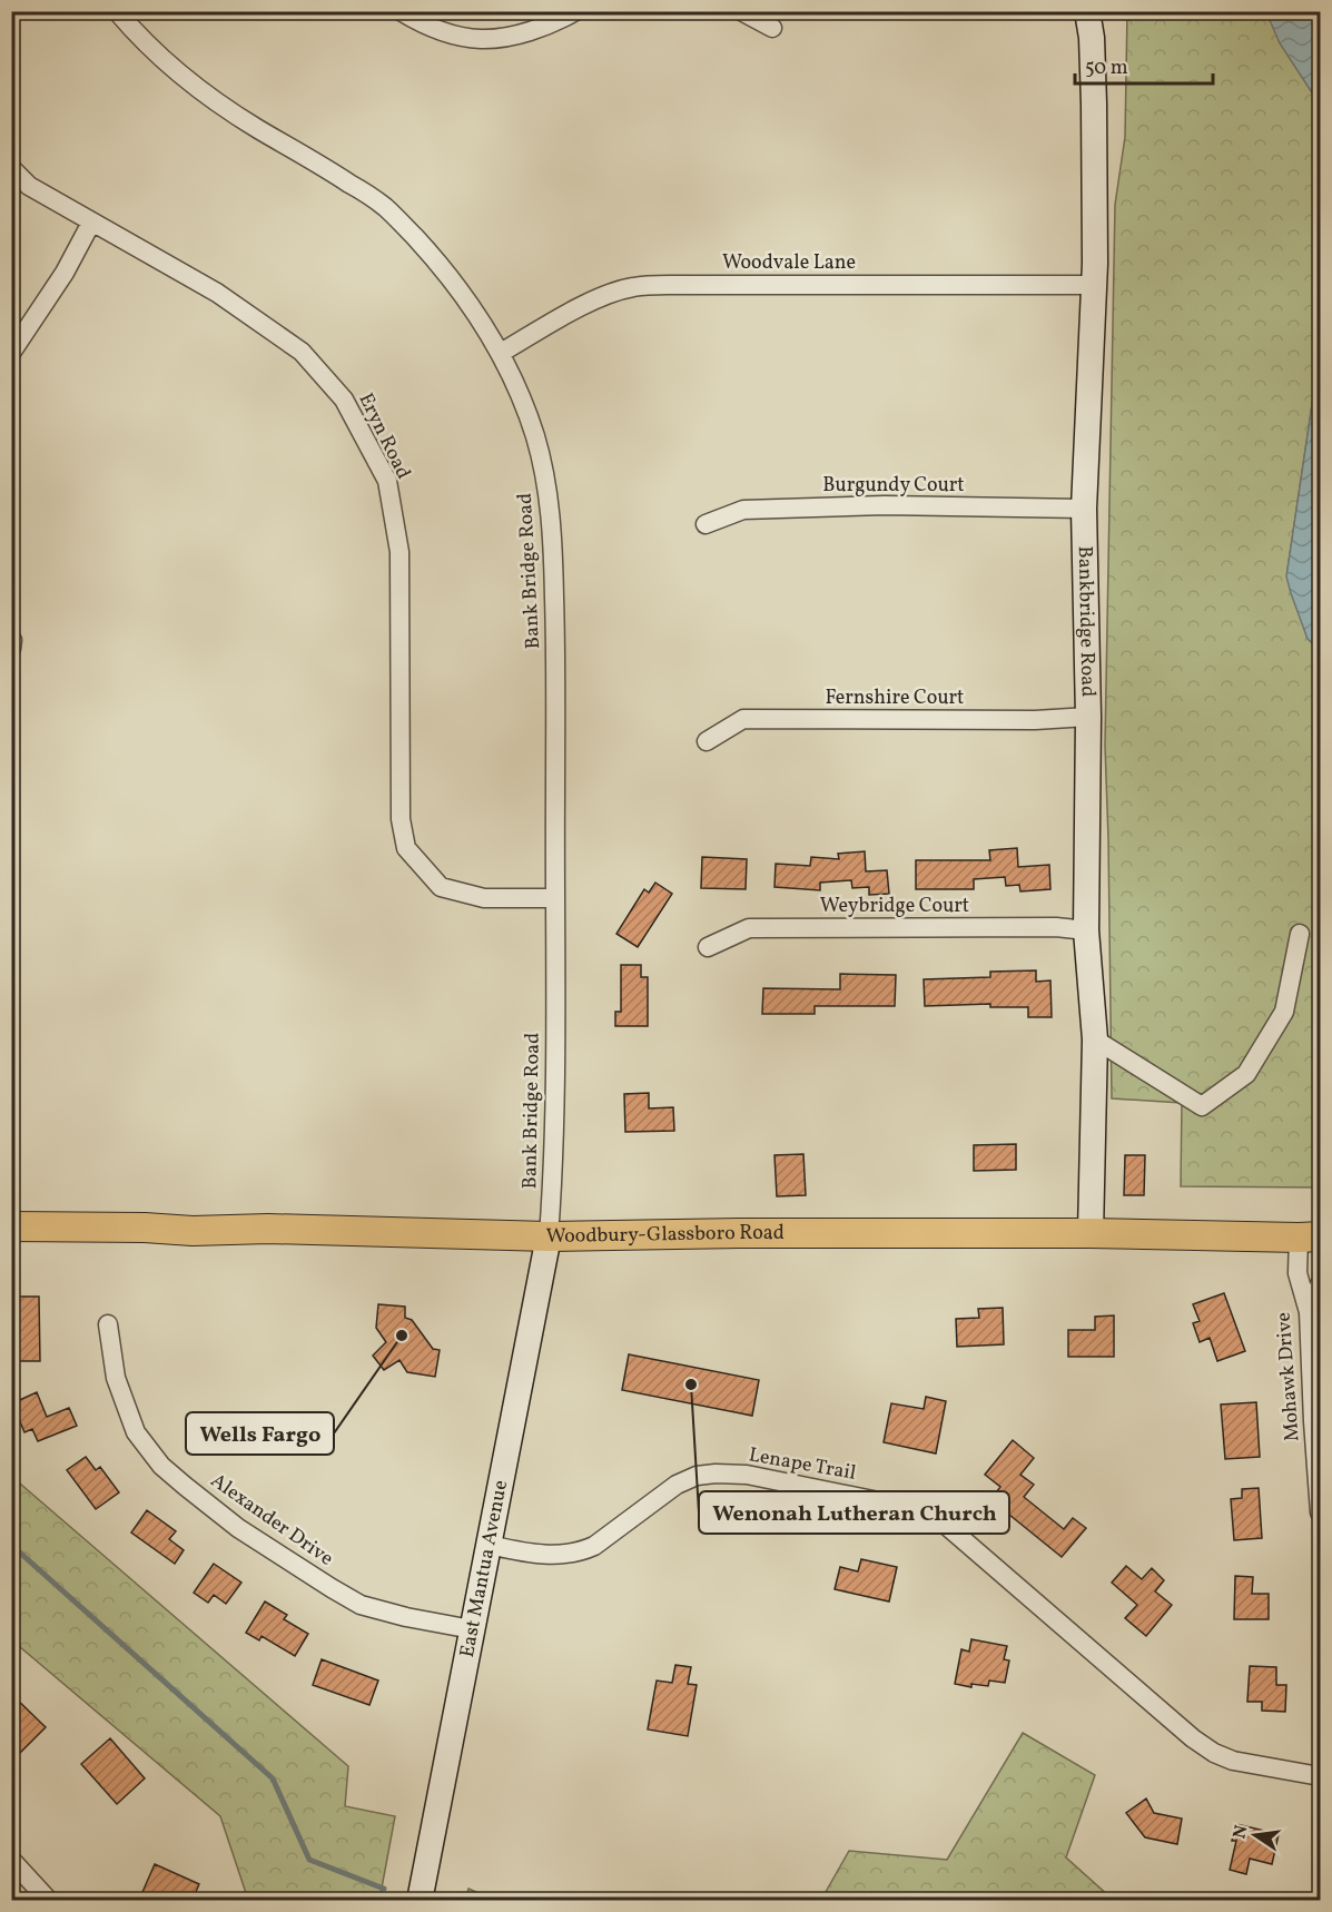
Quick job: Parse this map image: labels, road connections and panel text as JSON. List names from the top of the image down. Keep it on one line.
{"streets":{"main road":["Woodbury-Glassboro Road"],"street":["Woodvale Lane","Eryn Road","Burgundy Court","Bank Bridge Road","Bankbridge Road","Fernshire Court","Weybridge Court","Mohawk Drive","Lenape Trail","Alexander Drive","East Mantua Avenue"]},"crossings":[["Woodvale Lane","Bank Bridge Road"],["Woodvale Lane","Bankbridge Road"],["Eryn Road","Bank Bridge Road"],["Burgundy Court","Bankbridge Road"],["Bank Bridge Road","Woodbury-Glassboro Road"],["Bank Bridge Road","East Mantua Avenue"],["Bankbridge Road","Fernshire Court"],["Bankbridge Road","Weybridge Court"],["Bankbridge Road","Woodbury-Glassboro Road"],["Woodbury-Glassboro Road","Mohawk Drive"],["Woodbury-Glassboro Road","East Mantua Avenue"],["Lenape Trail","East Mantua Avenue"],["Alexander Drive","East Mantua Avenue"]],"places":["Wells Fargo","Wenonah Lutheran Church"],"scale_bar":"50 m","north":"left"}
